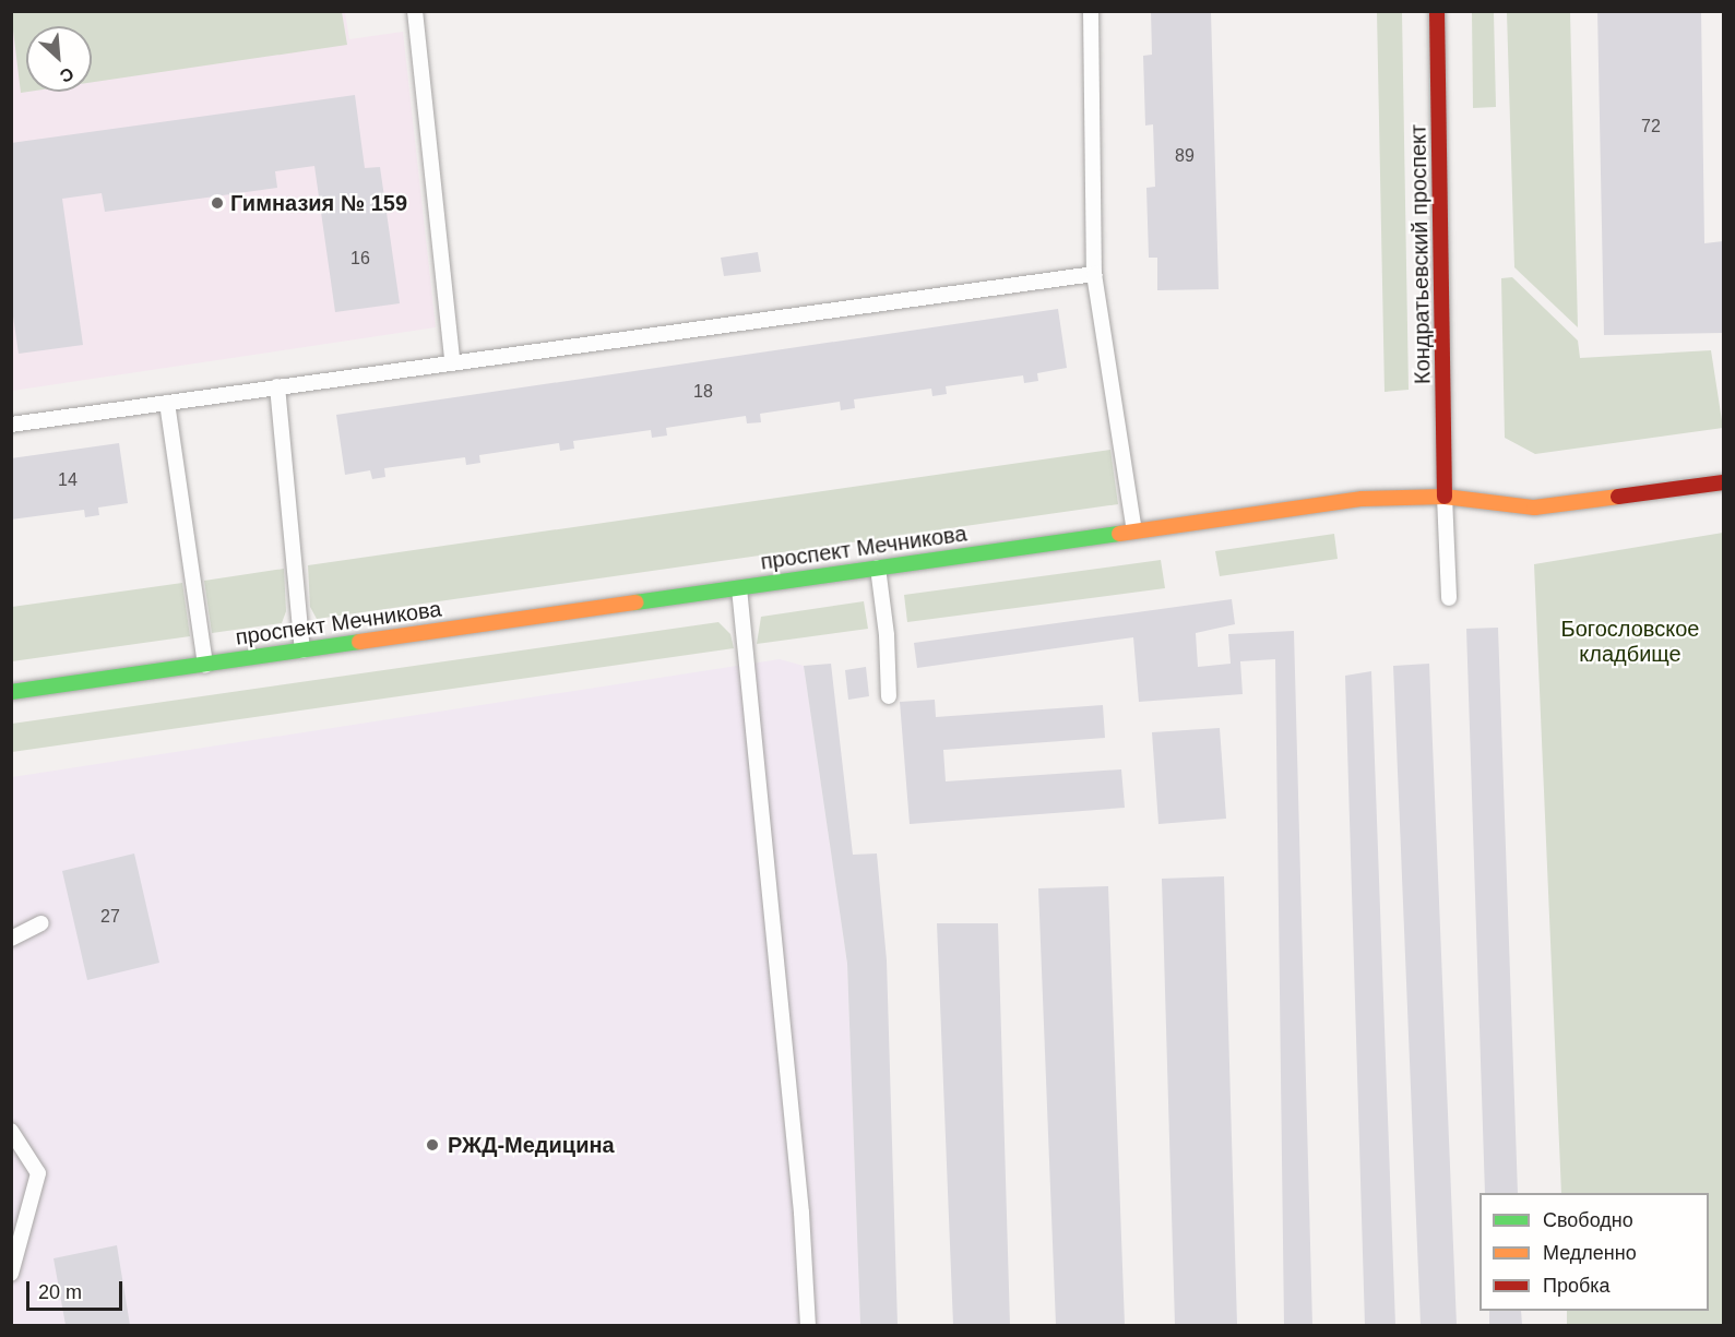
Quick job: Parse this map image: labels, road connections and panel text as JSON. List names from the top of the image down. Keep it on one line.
{"streets":{"street":["Кондратьевский проспект","проспект Мечникова"]},"crossings":[["Кондратьевский проспект","проспект Мечникова"]],"parks":["Богословское кладбище"],"places":["Гимназия № 159","РЖД-Медицина"],"house_numbers":["72","89","16","18","14","27"],"legend":["Свободно","Медленно","Пробка"],"scale_bar":"20 m","north":"bottom right"}
